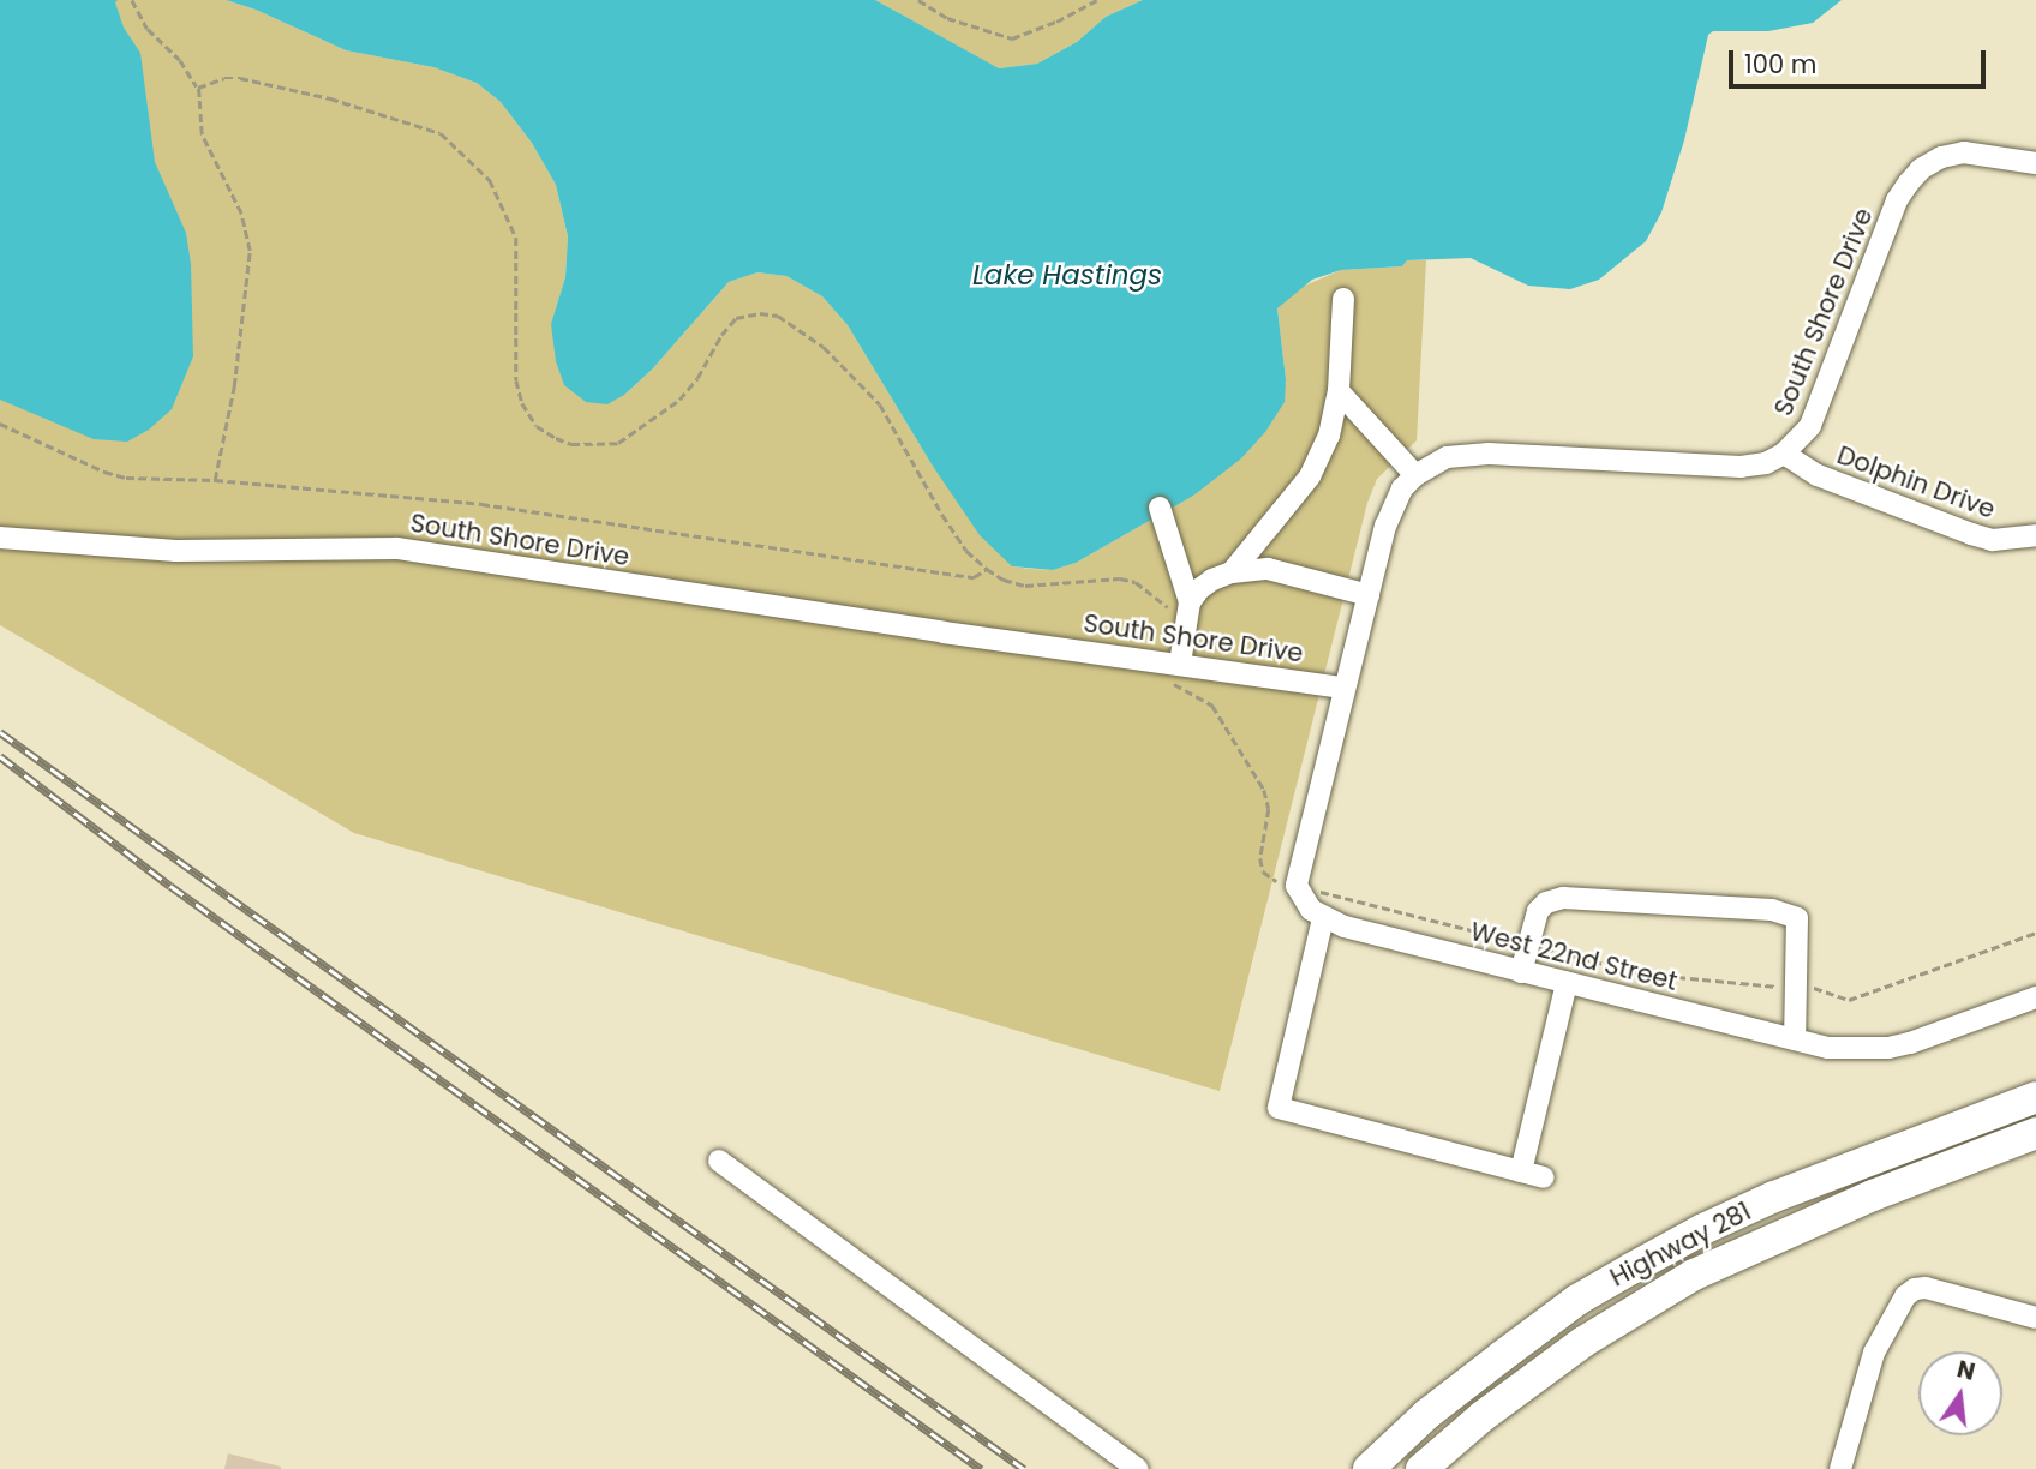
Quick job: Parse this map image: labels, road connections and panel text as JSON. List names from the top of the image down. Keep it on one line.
{"streets":{"highway":["Highway 281"],"street":["South Shore Drive","Dolphin Drive","West 22nd Street"]},"crossings":[["South Shore Drive","Dolphin Drive"]],"water":["Lake Hastings"],"scale_bar":"100 m","north":"top"}
